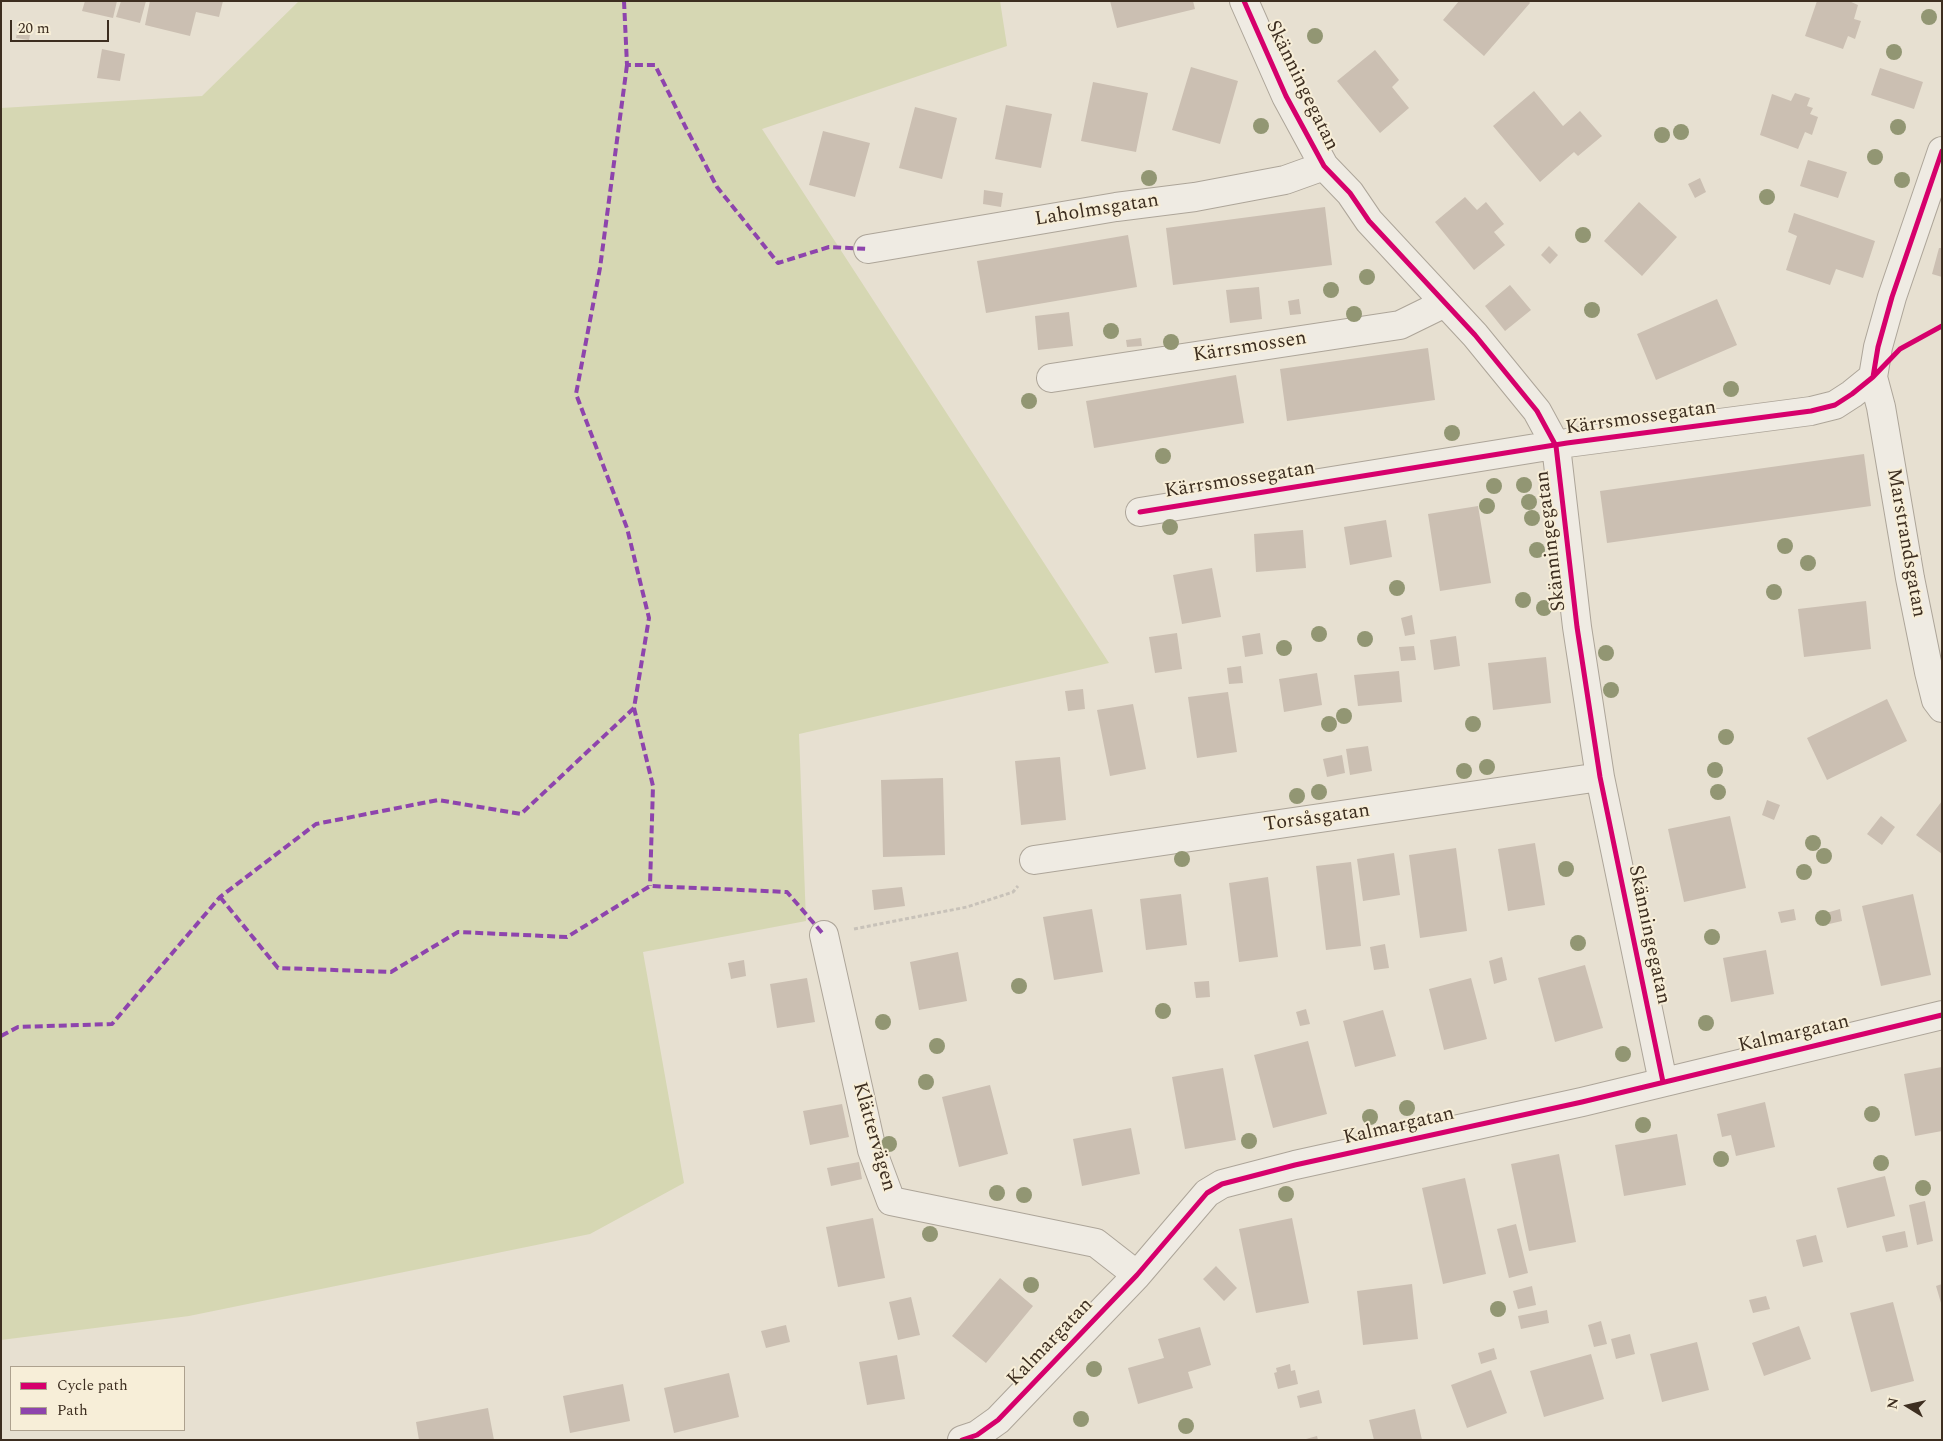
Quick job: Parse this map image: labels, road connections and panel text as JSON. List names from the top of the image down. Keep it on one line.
{"streets":{"street":["Skänningegatan","Laholmsgatan","Kärrsmossen","Kärrsmossegatan","Marstrandsgatan","Torsåsgatan","Kalmargatan","Klättervägen"]},"crossings":[["Skänningegatan","Laholmsgatan"],["Skänningegatan","Kärrsmossen"],["Skänningegatan","Kärrsmossegatan"],["Skänningegatan","Torsåsgatan"],["Skänningegatan","Kalmargatan"],["Kärrsmossegatan","Marstrandsgatan"],["Kalmargatan","Klättervägen"]],"legend":["Cycle path","Path"],"scale_bar":"20 m","north":"left"}
